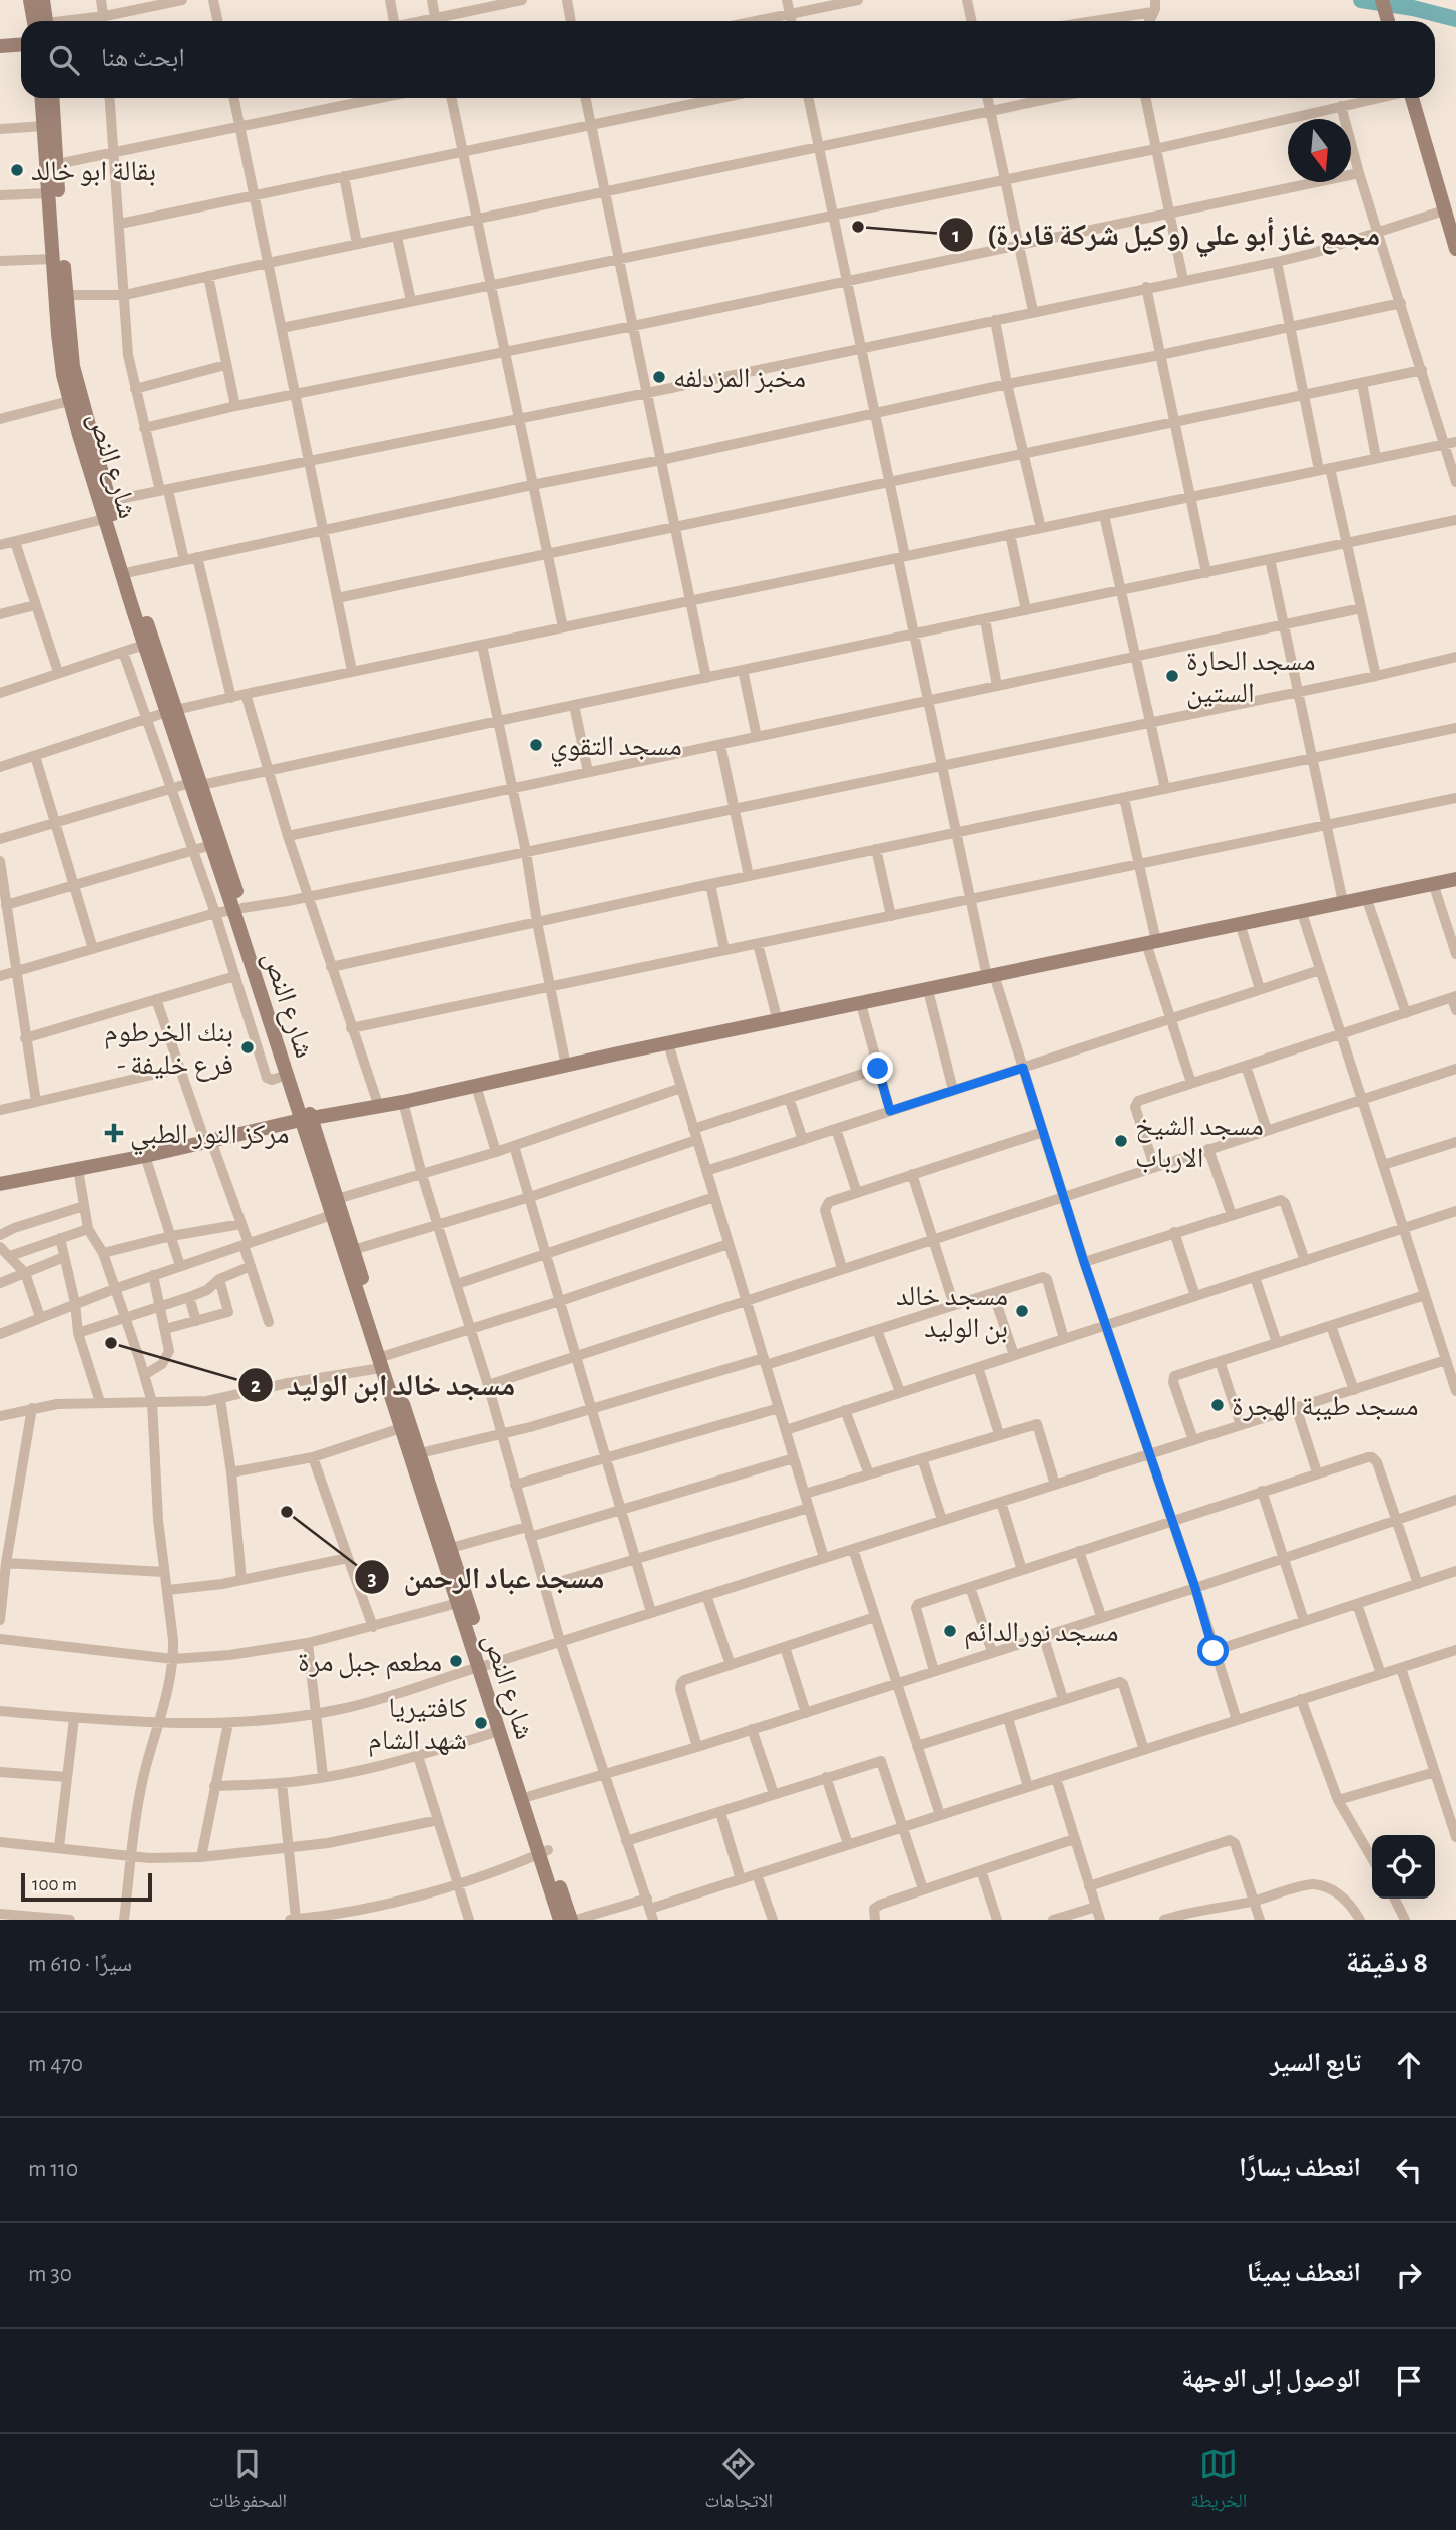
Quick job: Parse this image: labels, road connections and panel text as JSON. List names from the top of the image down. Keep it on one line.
{"streets":{"main road":["شارع النص"]},"places":{"other":["بقالة ابو خالد","مجمع غاز أبو علي (وكيل شركة قادرة)","مخبز المزدلفه","مسجد الحارة الستين","مسجد التقوي","بنك الخرطوم - فرع خليفة","مسجد الشيخ الارباب","مسجد خالد بن الوليد","مسجد خالد ابن الوليد","مسجد طيبة الهجرة","مسجد عباد الرحمن","مسجد نورالدائم","مطعم جبل مرة","كافتيريا شهد الشام"],"health":["مركز النور الطبي"]},"scale_bar":"100 m","north":"bottom","page":{"search":"ابحث هنا","scale":"100 m","heading":["8 دقيقة","سيرًا · 610 m"],"list":[["تابع السير","470 m"],["انعطف يسارًا","110 m"],["انعطف يمينًا","30 m"],"الوصول إلى الوجهة"],"nav":["الخريطة","الاتجاهات","المحفوظات"]}}
